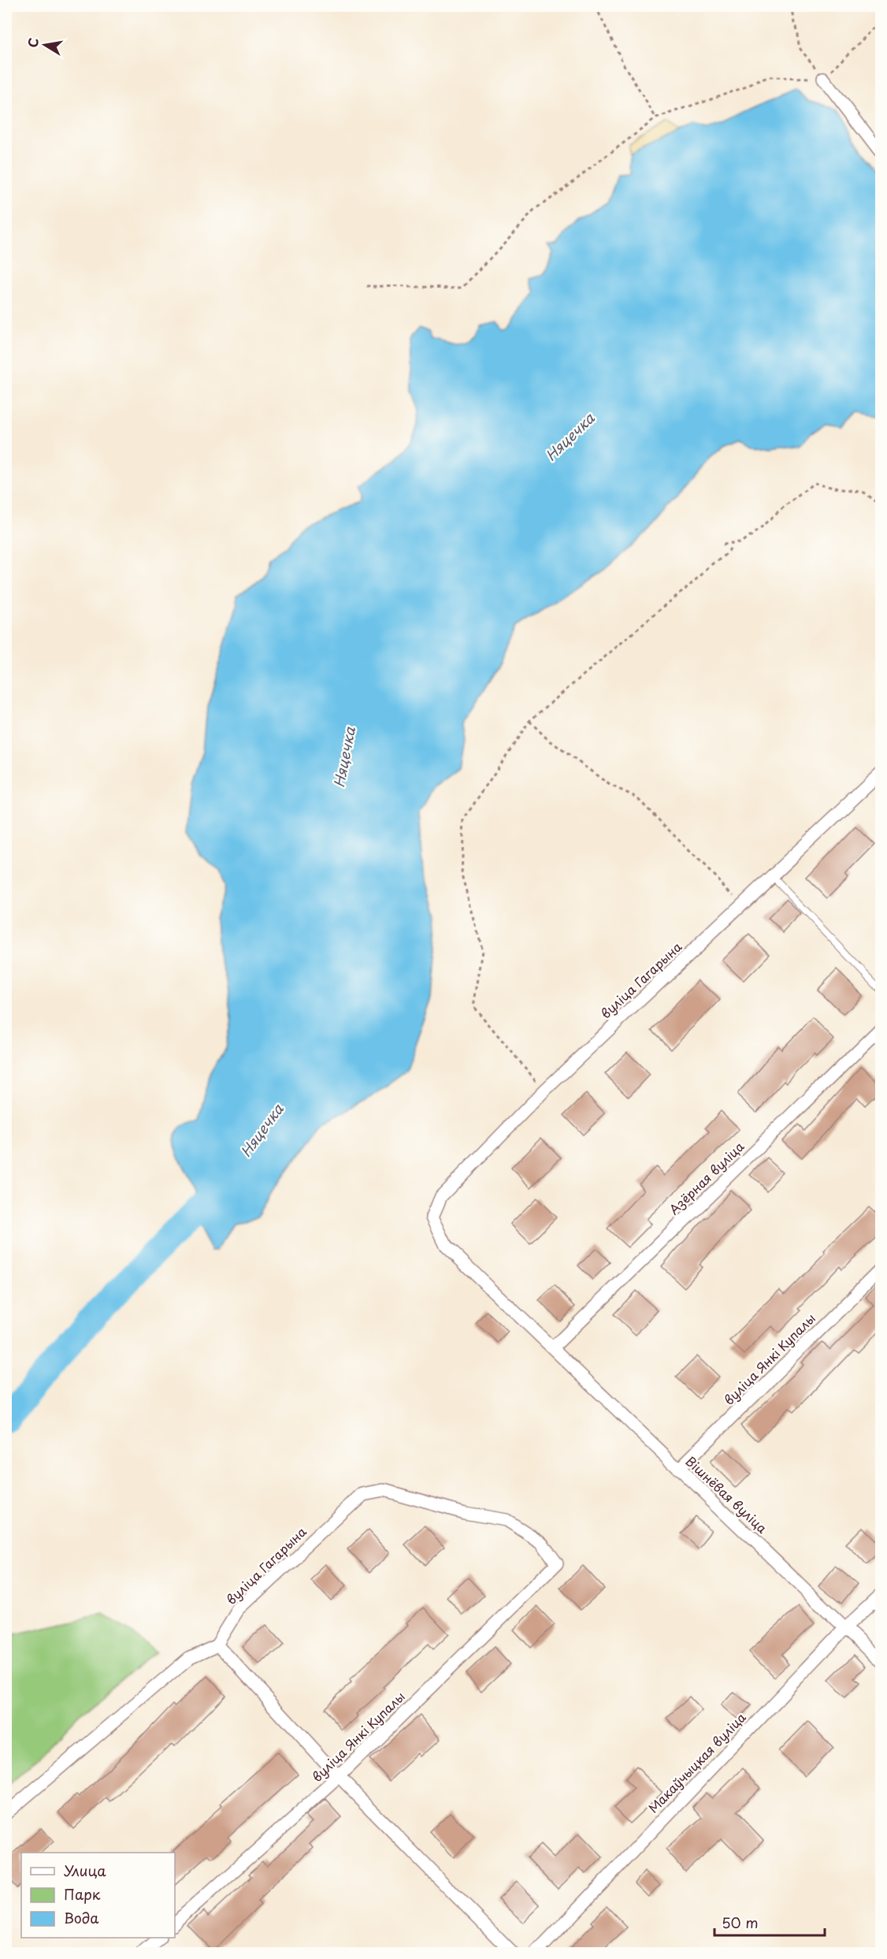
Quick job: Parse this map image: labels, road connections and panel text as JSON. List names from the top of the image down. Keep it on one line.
{"streets":{"street":["вуліца Гагарына","Азёрная вуліца","вуліца Янкі Купалы","Вішнёвая вуліца","Макаўчыцкая вуліца"]},"crossings":[["вуліца Гагарына","вуліца Янкі Купалы"],["вуліца Гагарына","Вішнёвая вуліца"],["Азёрная вуліца","Вішнёвая вуліца"],["вуліца Янкі Купалы","Вішнёвая вуліца"],["Вішнёвая вуліца","Макаўчыцкая вуліца"]],"water":["Няцечка"],"legend":["Улица","Парк","Вода"],"scale_bar":"50 m","north":"left"}
